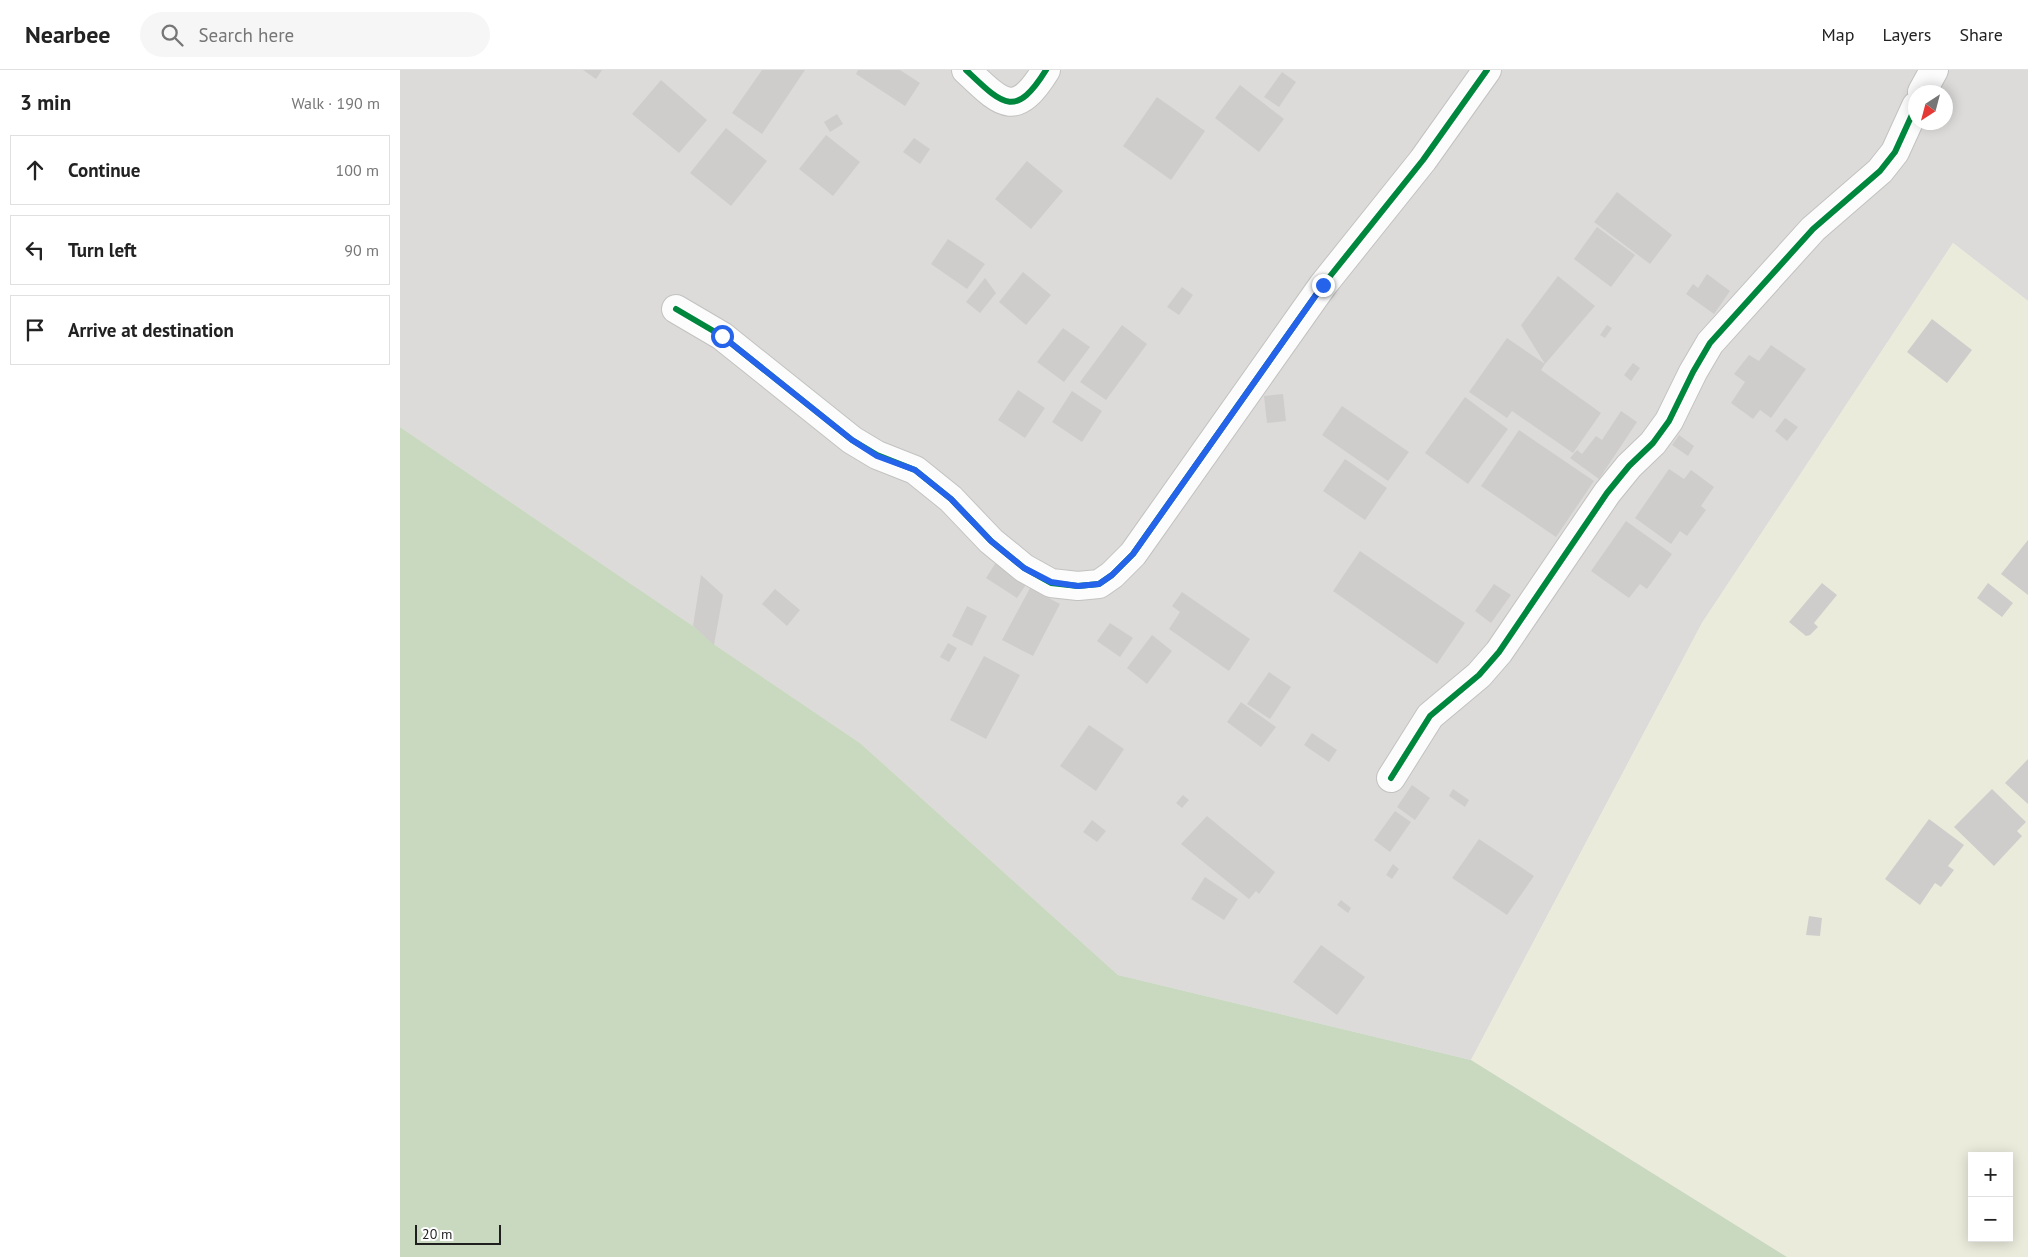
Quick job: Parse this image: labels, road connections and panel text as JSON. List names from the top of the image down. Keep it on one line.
{"scale_bar":"20 m","north":"bottom left","page":{"header":"Nearbee","search":"Search here","nav":["Map","Layers","Share"],"heading":["3 min","Walk · 190 m"],"list":[["Continue","100 m"],["Turn left","90 m"],"Arrive at destination"],"map_buttons":["+","−"],"scale":"20 m"}}
